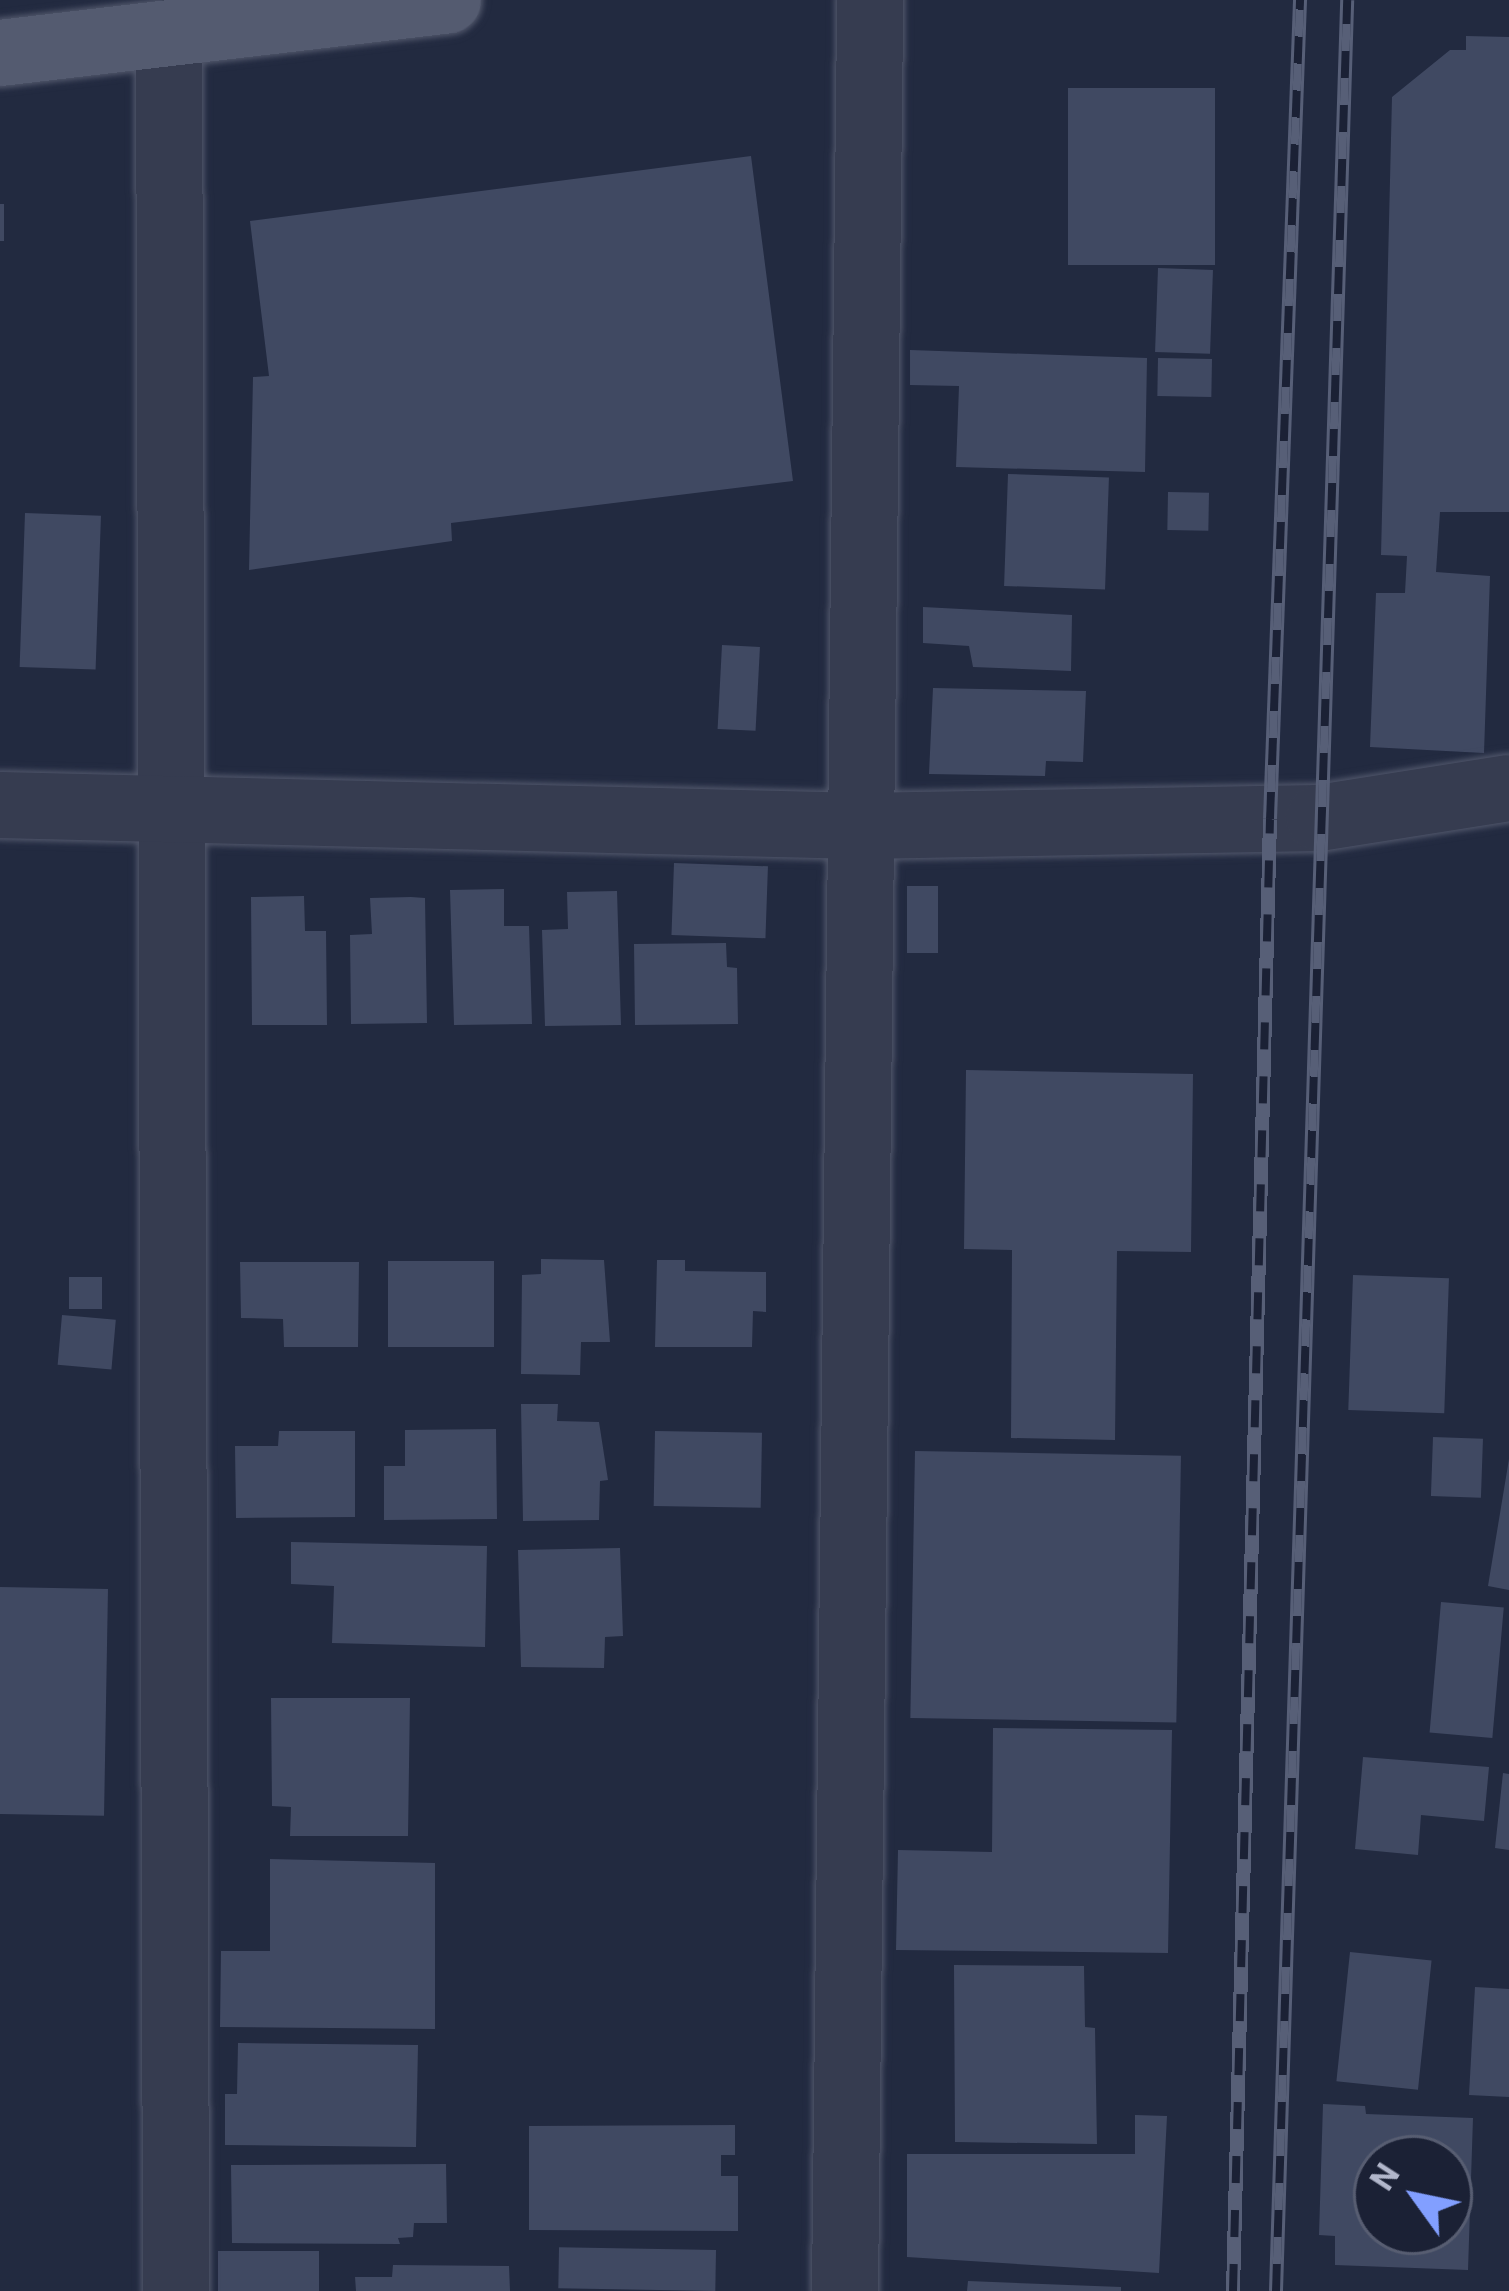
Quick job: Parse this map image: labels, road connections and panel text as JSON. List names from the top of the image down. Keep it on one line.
{"north":"top left"}
